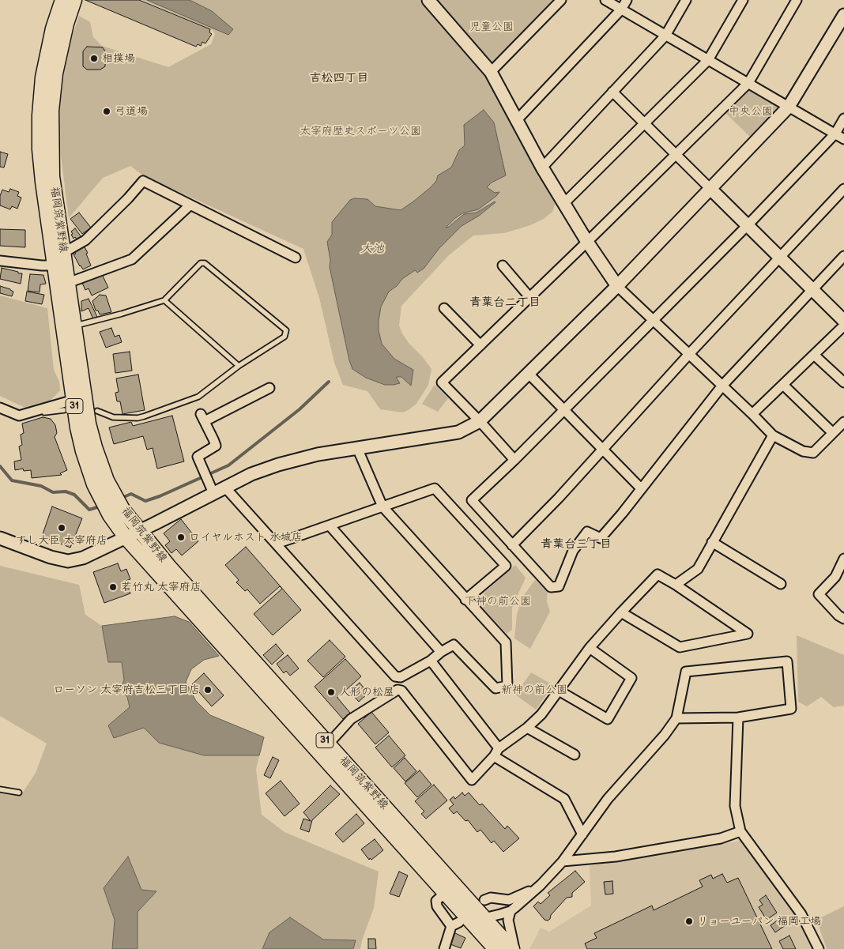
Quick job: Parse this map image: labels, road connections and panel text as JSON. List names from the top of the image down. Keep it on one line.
{"streets":{"main road":["福岡筑紫野線","31"]},"districts":["吉松四丁目","青葉台二丁目","青葉台三丁目"],"water":["大池"],"parks":["児童公園","中央公園","太宰府歴史スポーツ公園","下神の前公園","新神の前公園"],"places":["相撲場","弓道場","すし大臣 太宰府店","ロイヤルホスト 水城店","若竹丸 太宰府店","ローソン 太宰府吉松三丁目店","人形の松屋","リョーユーパン 福岡工場"]}
